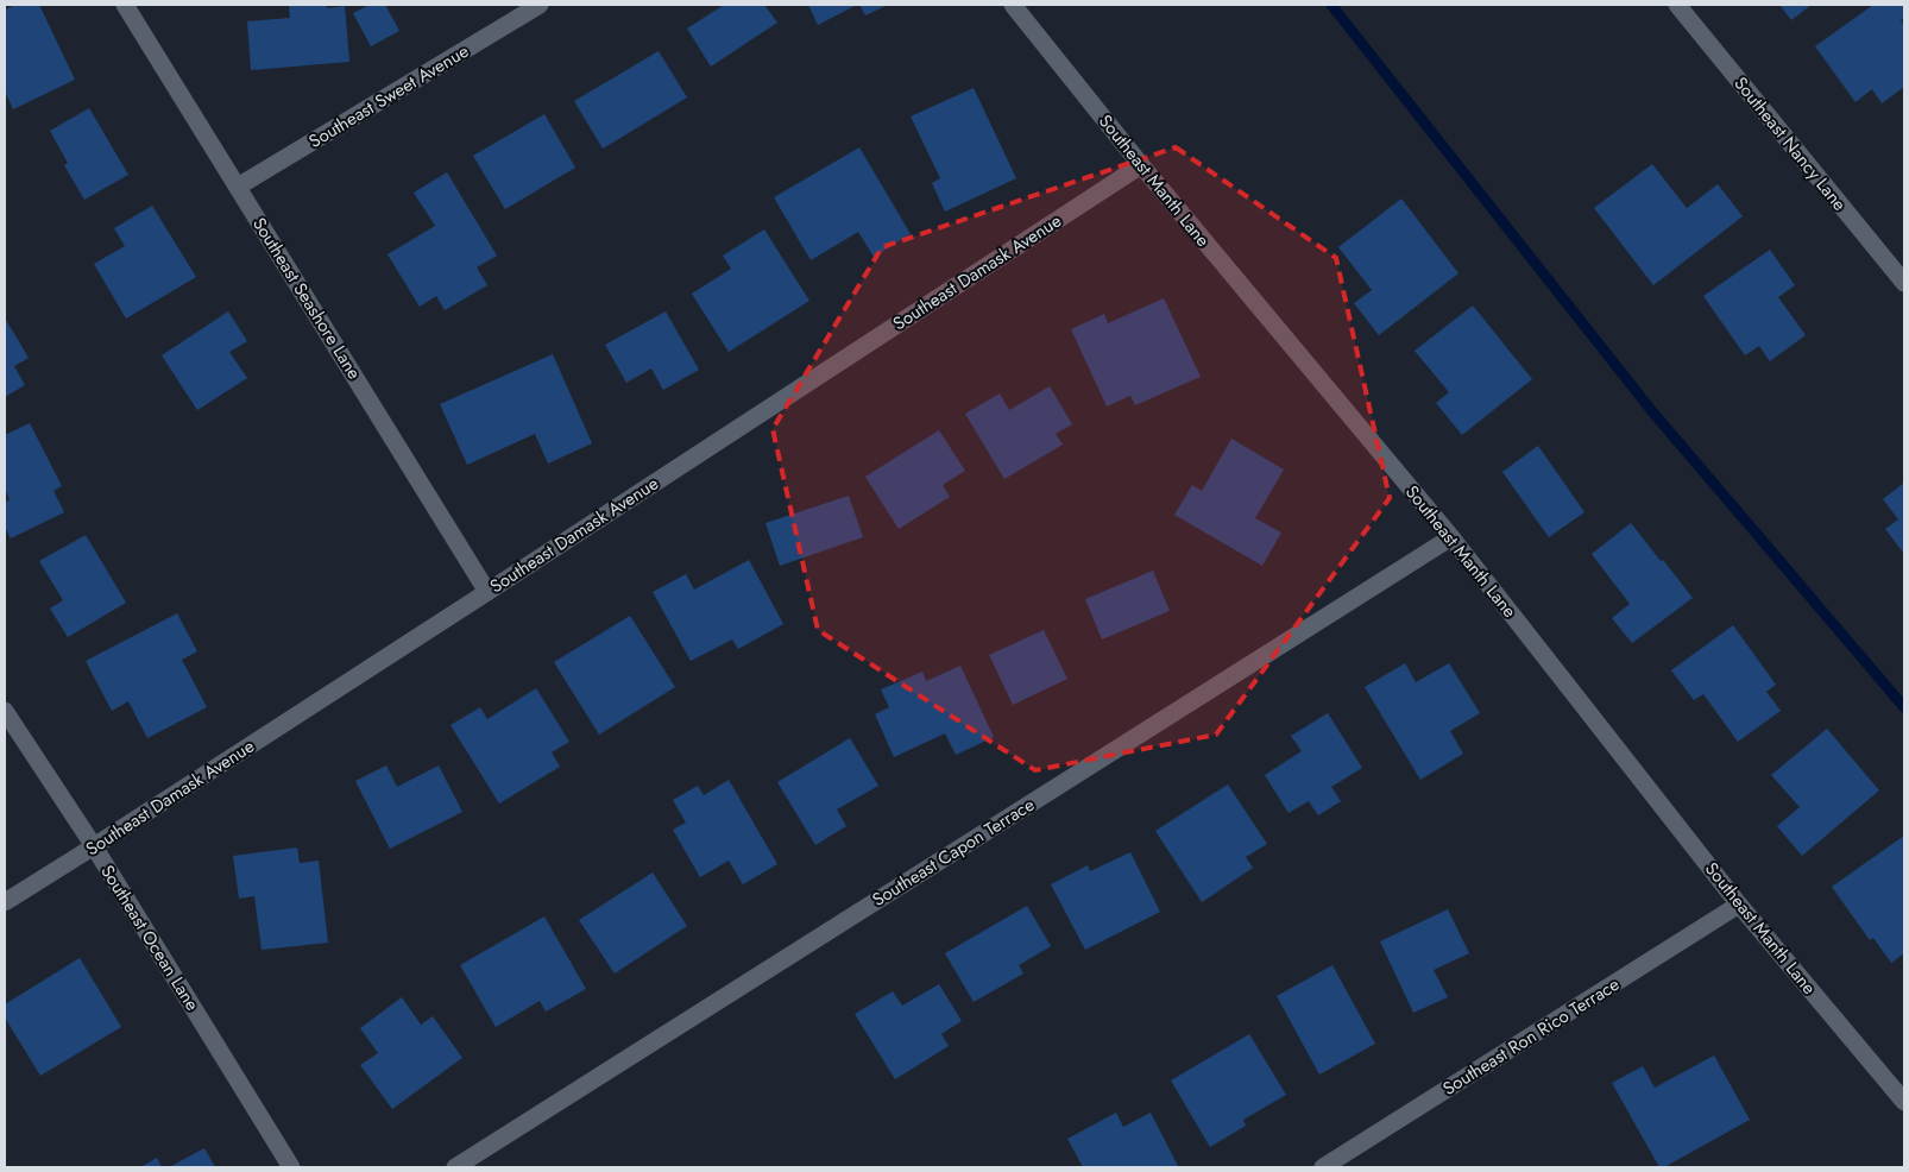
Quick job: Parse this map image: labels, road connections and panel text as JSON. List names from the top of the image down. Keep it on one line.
{"streets":{"street":["Southeast Sweet Avenue","Southeast Nancy Lane","Southeast Manth Lane","Southeast Damask Avenue","Southeast Seashore Lane","Southeast Capon Terrace","Southeast Ocean Lane","Southeast Ron Rico Terrace"]},"crossings":[["Southeast Sweet Avenue","Southeast Seashore Lane"],["Southeast Manth Lane","Southeast Damask Avenue"],["Southeast Manth Lane","Southeast Capon Terrace"],["Southeast Manth Lane","Southeast Ron Rico Terrace"],["Southeast Damask Avenue","Southeast Seashore Lane"],["Southeast Damask Avenue","Southeast Ocean Lane"]]}
